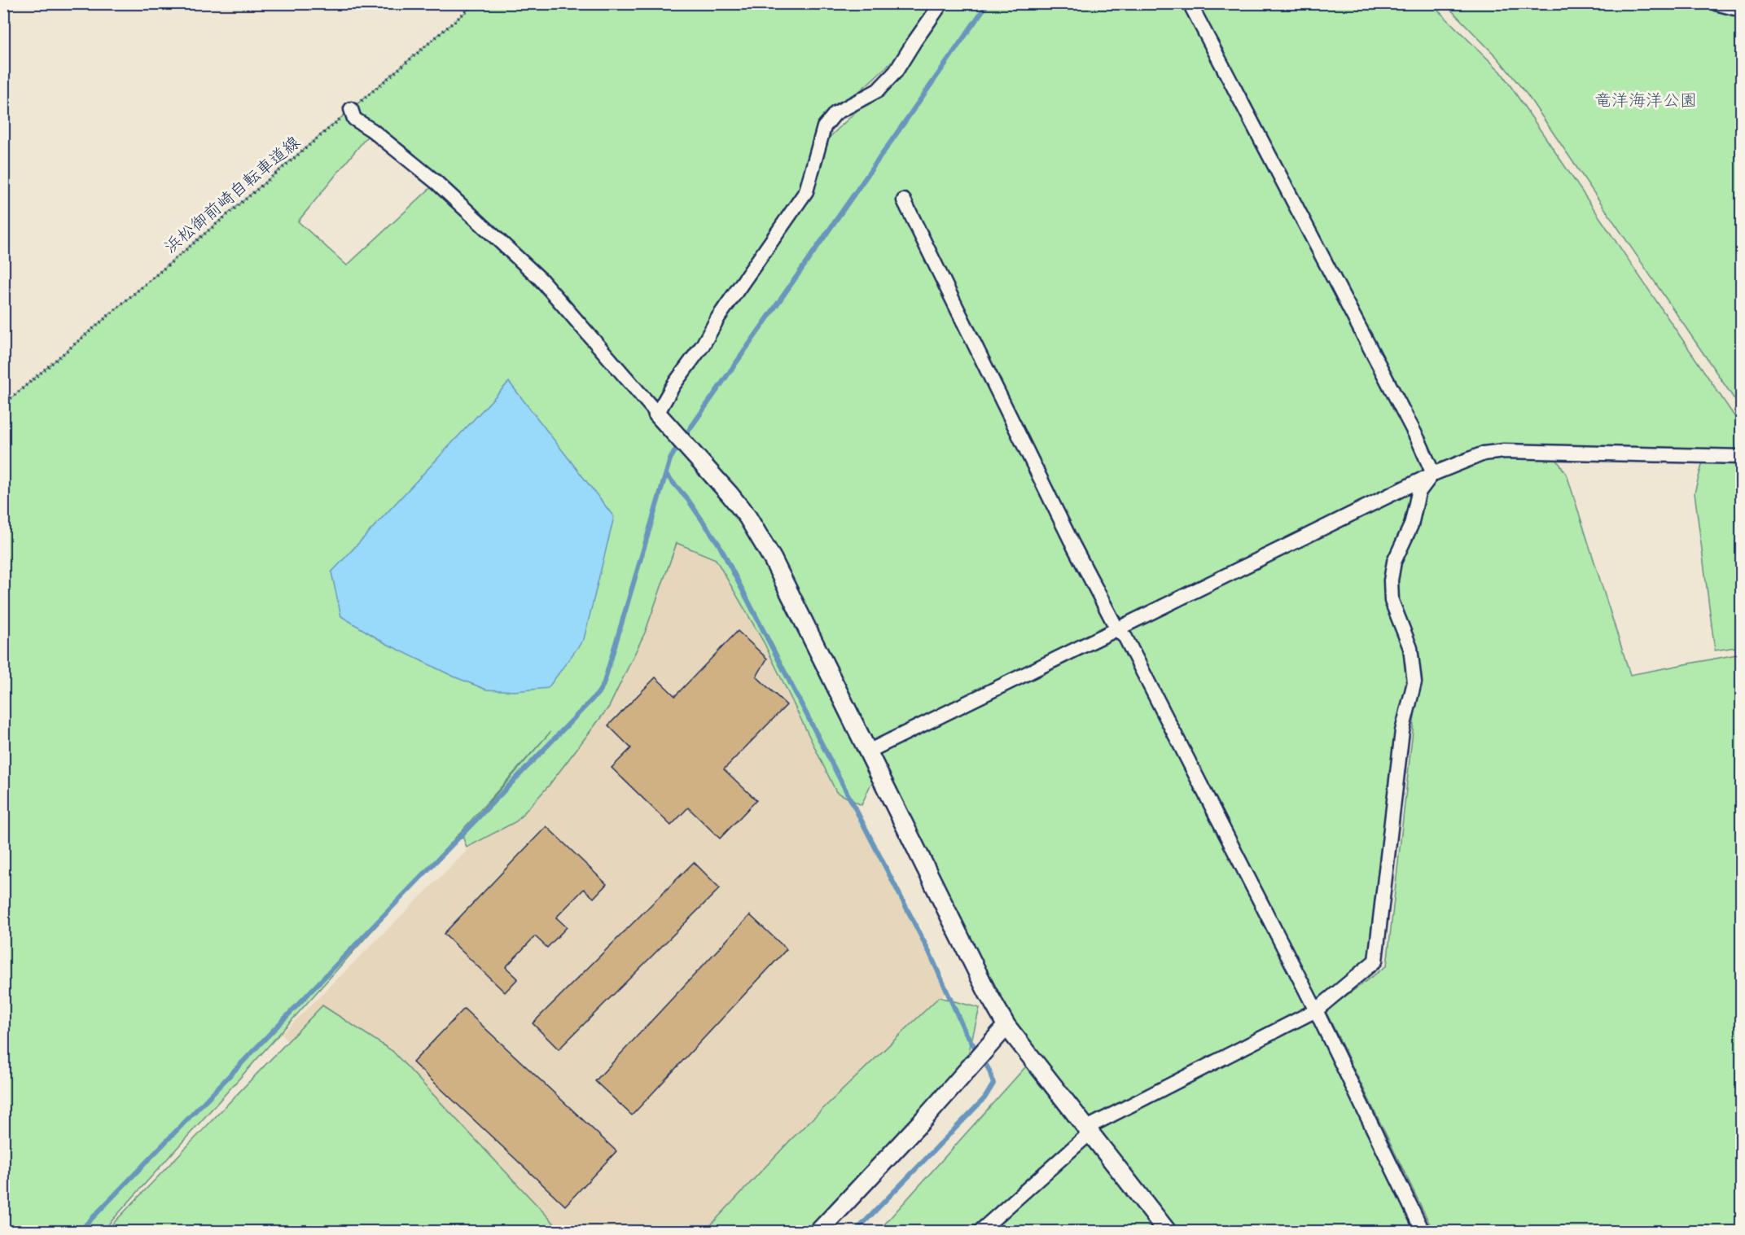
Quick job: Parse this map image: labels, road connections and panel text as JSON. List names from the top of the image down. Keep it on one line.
{"streets":{"path":["浜松御前崎自転車道線"]},"parks":["竜洋海洋公園"]}
